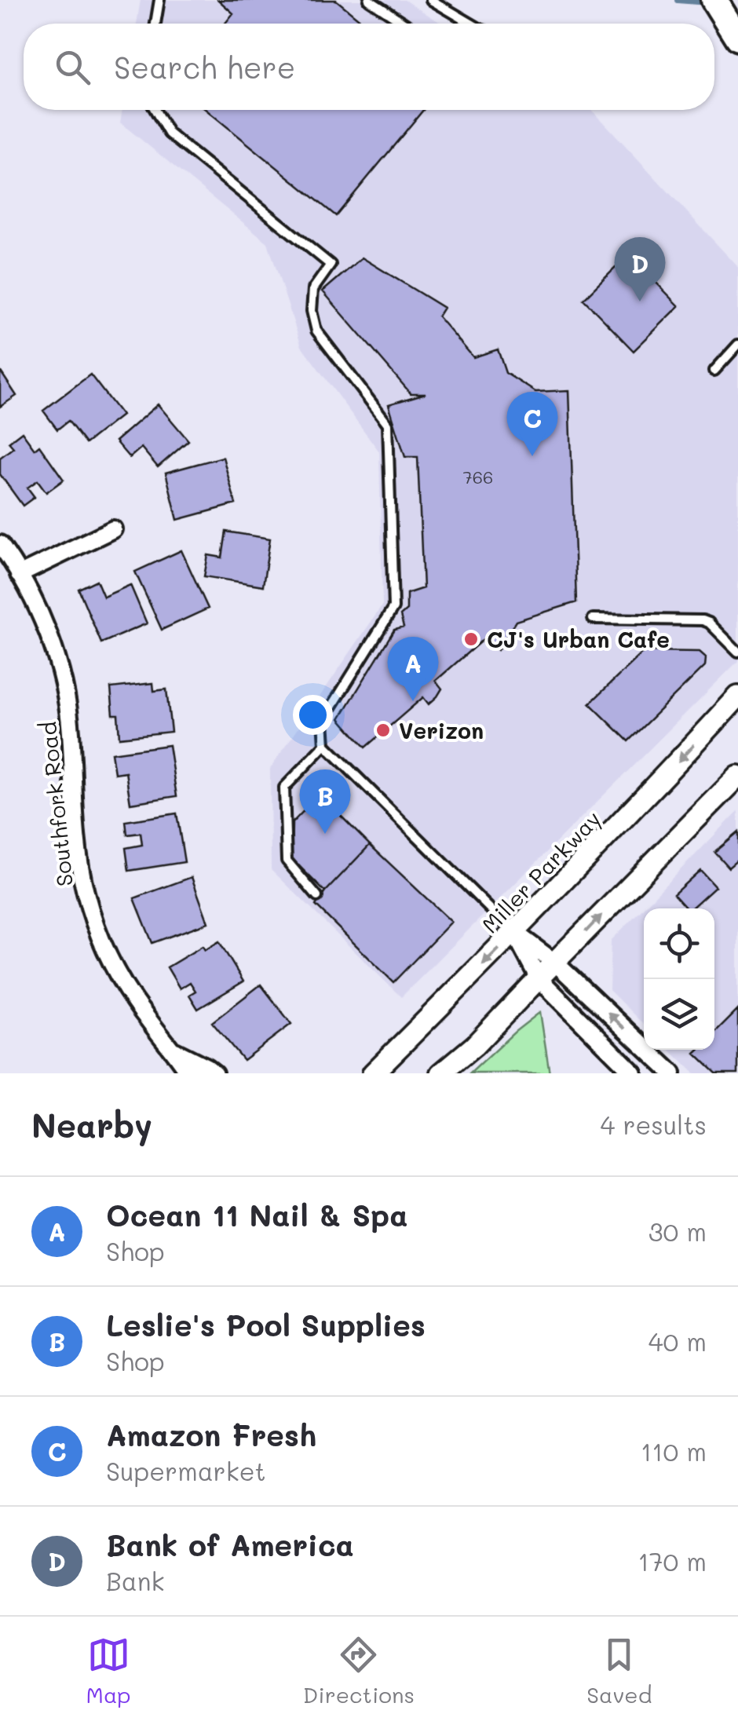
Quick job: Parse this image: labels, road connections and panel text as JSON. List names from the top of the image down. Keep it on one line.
{"streets":{"street":["Southfork Road","Miller Parkway"]},"places":["CJ's Urban Cafe","Verizon"],"house_numbers":["766"],"page":{"search":"Search here","pins":["D","C","A","B"],"heading":["Nearby","4 results"],"list":[{"mark":"A","name":"Ocean 11 Nail & Spa","note":"Shop","value":"30 m"},{"mark":"B","name":"Leslie's Pool Supplies","note":"Shop","value":"40 m"},{"mark":"C","name":"Amazon Fresh","note":"Supermarket","value":"110 m"},{"mark":"D","name":"Bank of America","note":"Bank","value":"170 m"}],"nav":["Map","Directions","Saved"]}}
